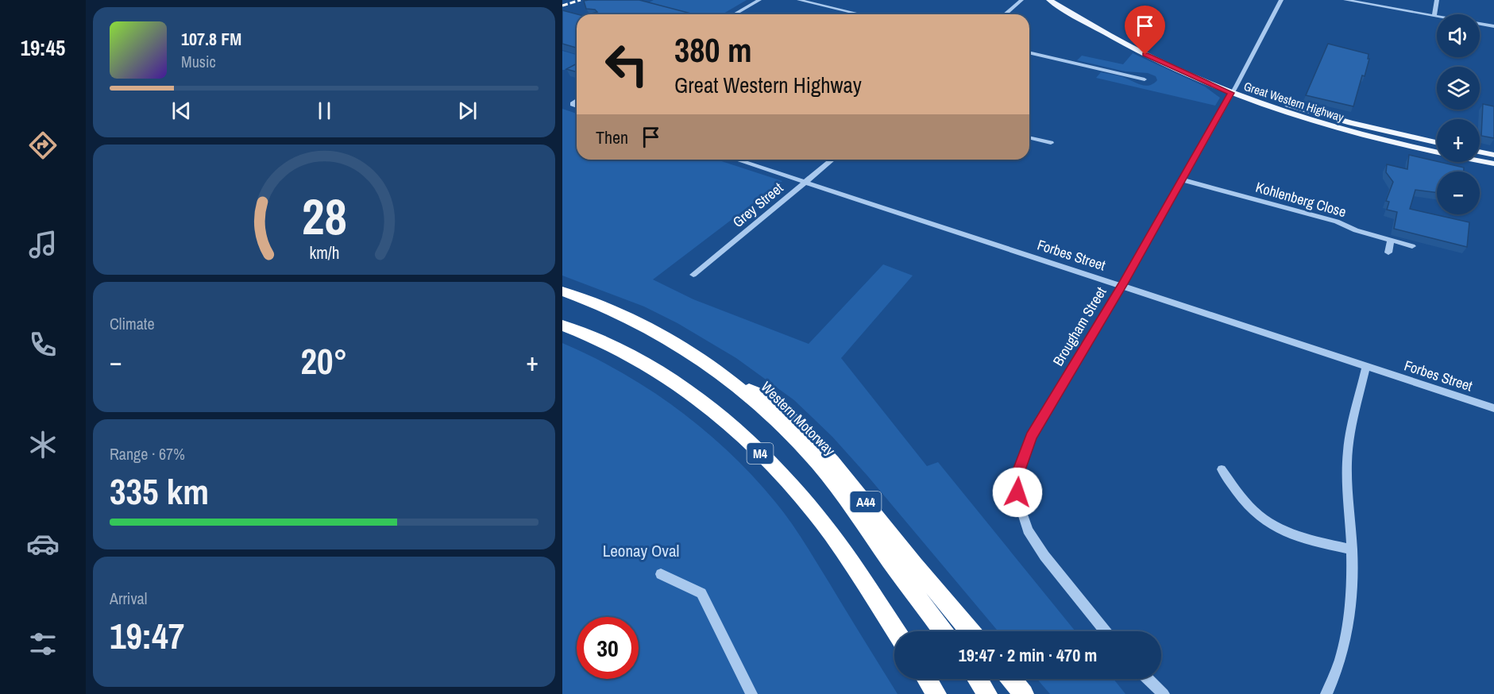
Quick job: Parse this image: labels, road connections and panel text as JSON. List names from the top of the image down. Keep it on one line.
{"streets":{"highway":["Western Motorway","M4","A44"],"main road":["Great Western Highway"],"street":["Kohlenberg Close","Grey Street","Forbes Street","Brougham Street"]},"crossings":[["Great Western Highway","Brougham Street"],["Kohlenberg Close","Brougham Street"],["Grey Street","Forbes Street"],["Forbes Street","Brougham Street"],["Western Motorway","A44"]],"parks":["Leonay Oval"],"page":{"tabs":"19:45","map_buttons":["+","−"],"turn":["380 m","Great Western Highway"],"song":["107.8 FM","Music"],"then":"Then","tile":["Climate",["Range · 67%","335 km"],["Arrival","19:47"]],"heat":["−","20°","+"],"limit":"30","trip":"19:47 · 2 min · 470 m","gauge":["28","km/h"]}}
